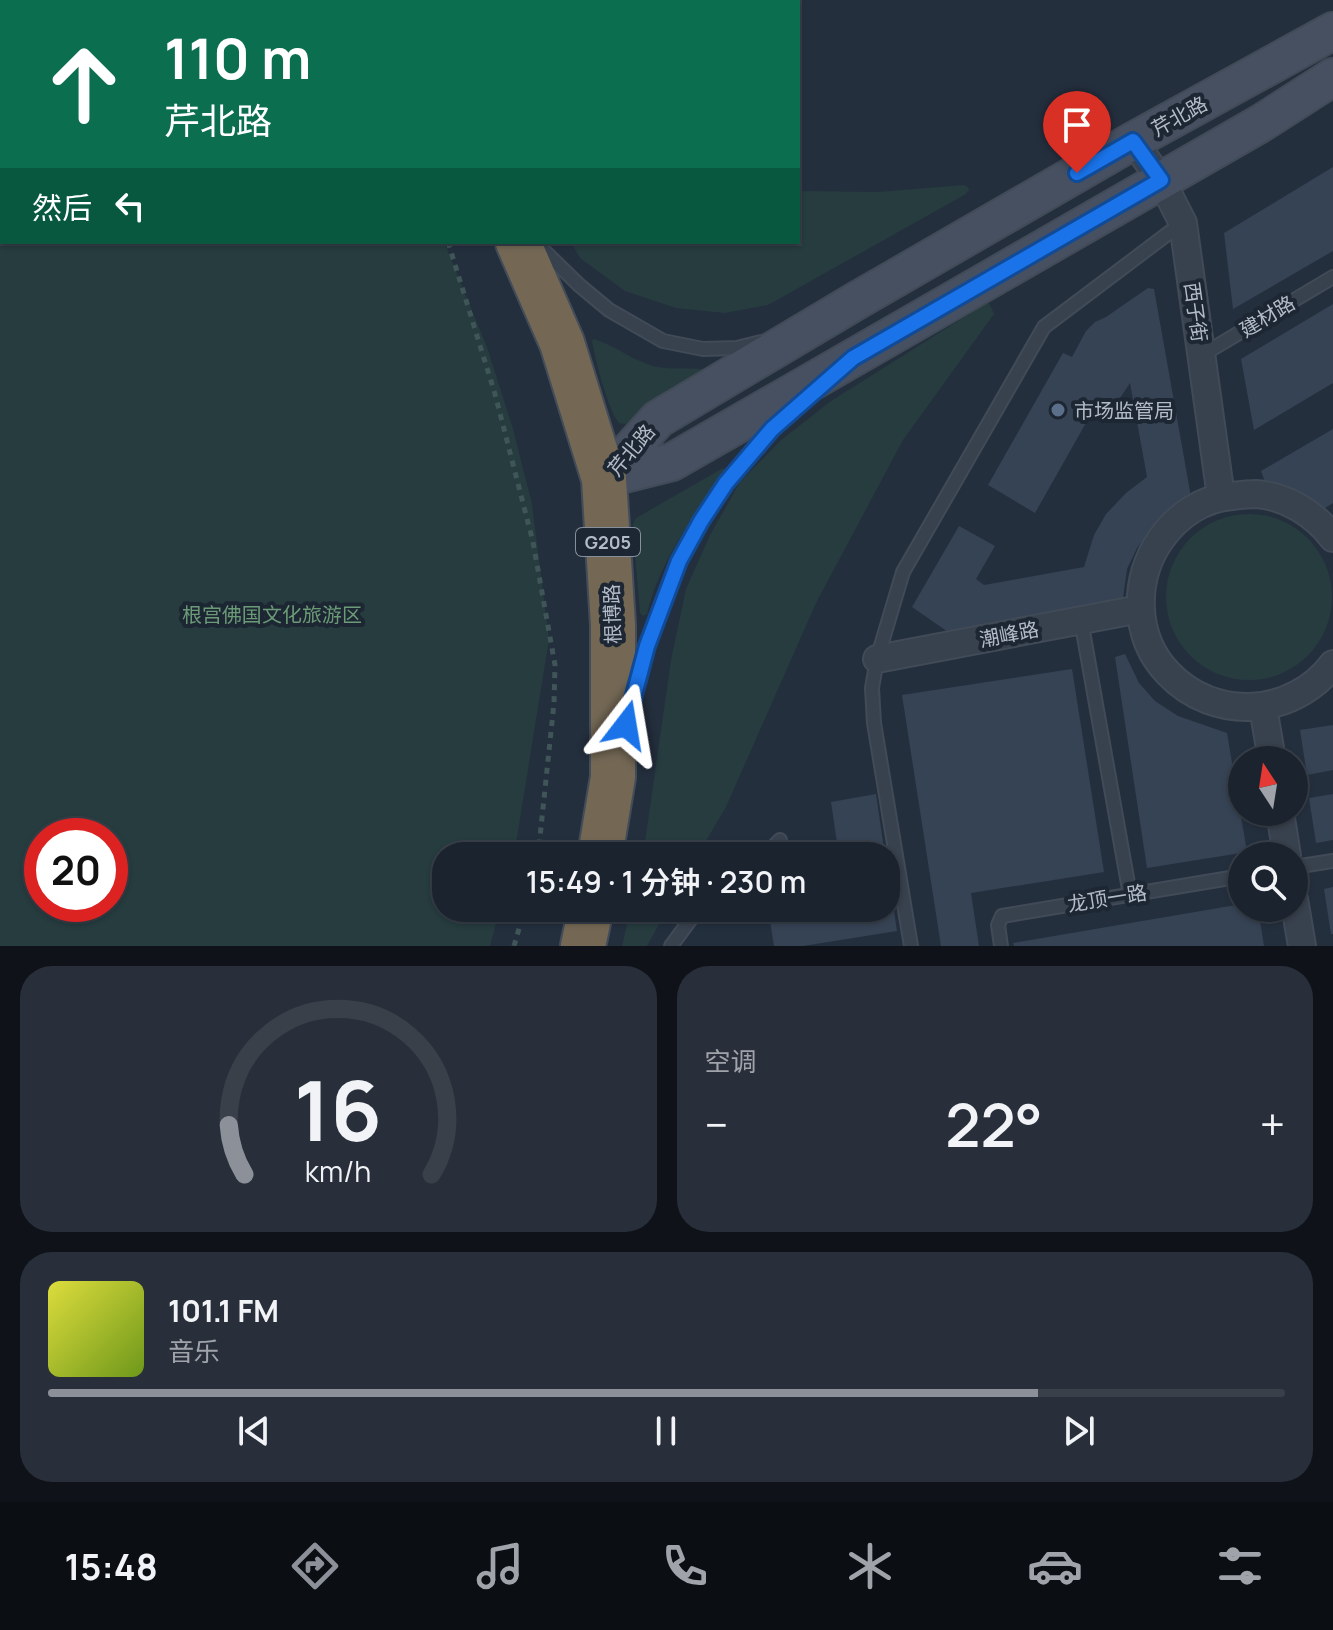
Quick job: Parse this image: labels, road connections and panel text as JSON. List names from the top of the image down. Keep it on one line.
{"streets":{"highway":["G205","根博路"],"main road":["芹北路"],"street":["西子街","潮峰路"],"lane":["建材路","龙顶一路"]},"crossings":[["芹北路","西子街"],["芹北路","根博路"],["西子街","建材路"]],"parks":["根宫佛国文化旅游区"],"places":["市场监管局"],"north":"top","page":{"turn":["110 m","芹北路"],"then":"然后","limit":"20","trip":"15:49 · 1 分钟 · 230 m","tile":"空调","heat":["−","22°","+"],"song":["101.1 FM","音乐"],"tabs":"15:48","gauge":["16","km/h"]}}
